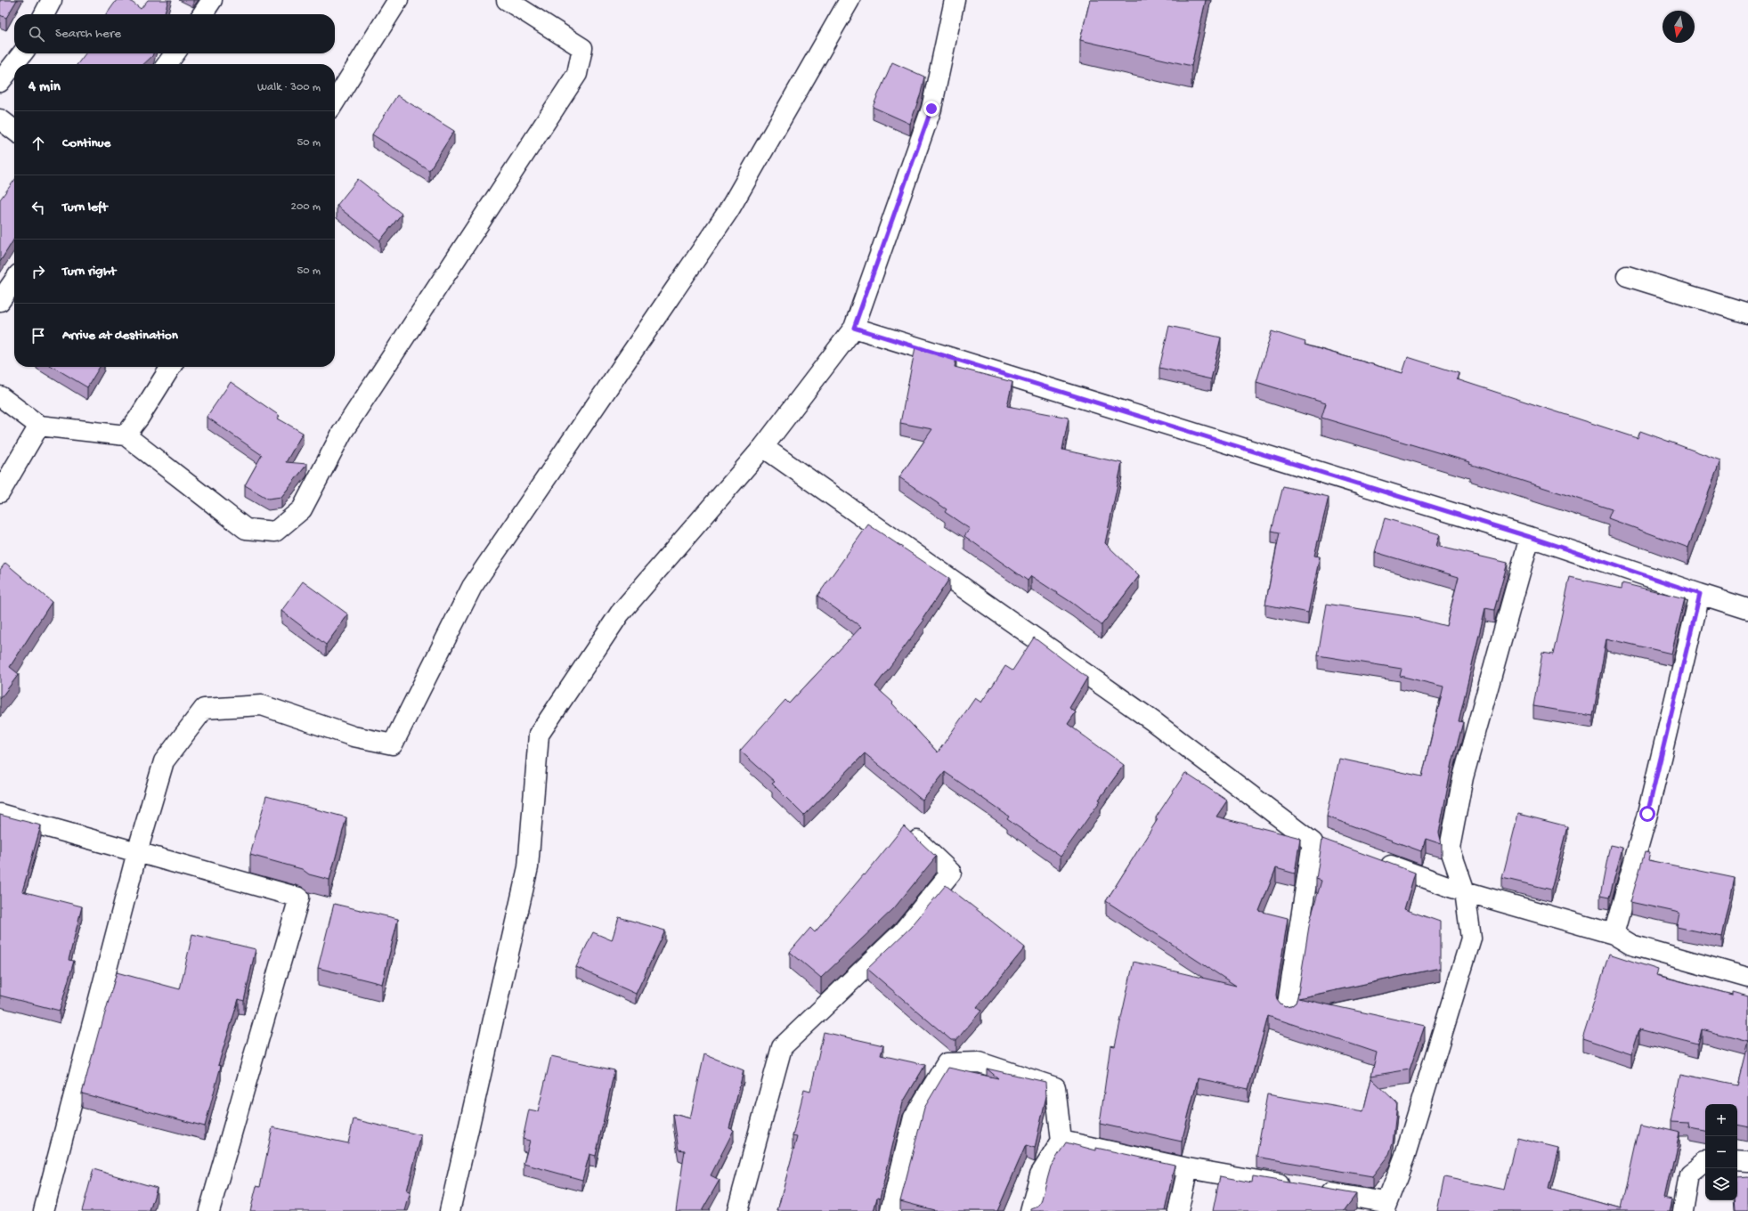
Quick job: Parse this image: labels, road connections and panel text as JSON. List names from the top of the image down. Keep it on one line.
{"north":"bottom","page":{"search":"Search here","heading":["4 min","Walk · 300 m"],"list":[["Continue","50 m"],["Turn left","200 m"],["Turn right","50 m"],"Arrive at destination"],"map_buttons":["+","−"]}}
